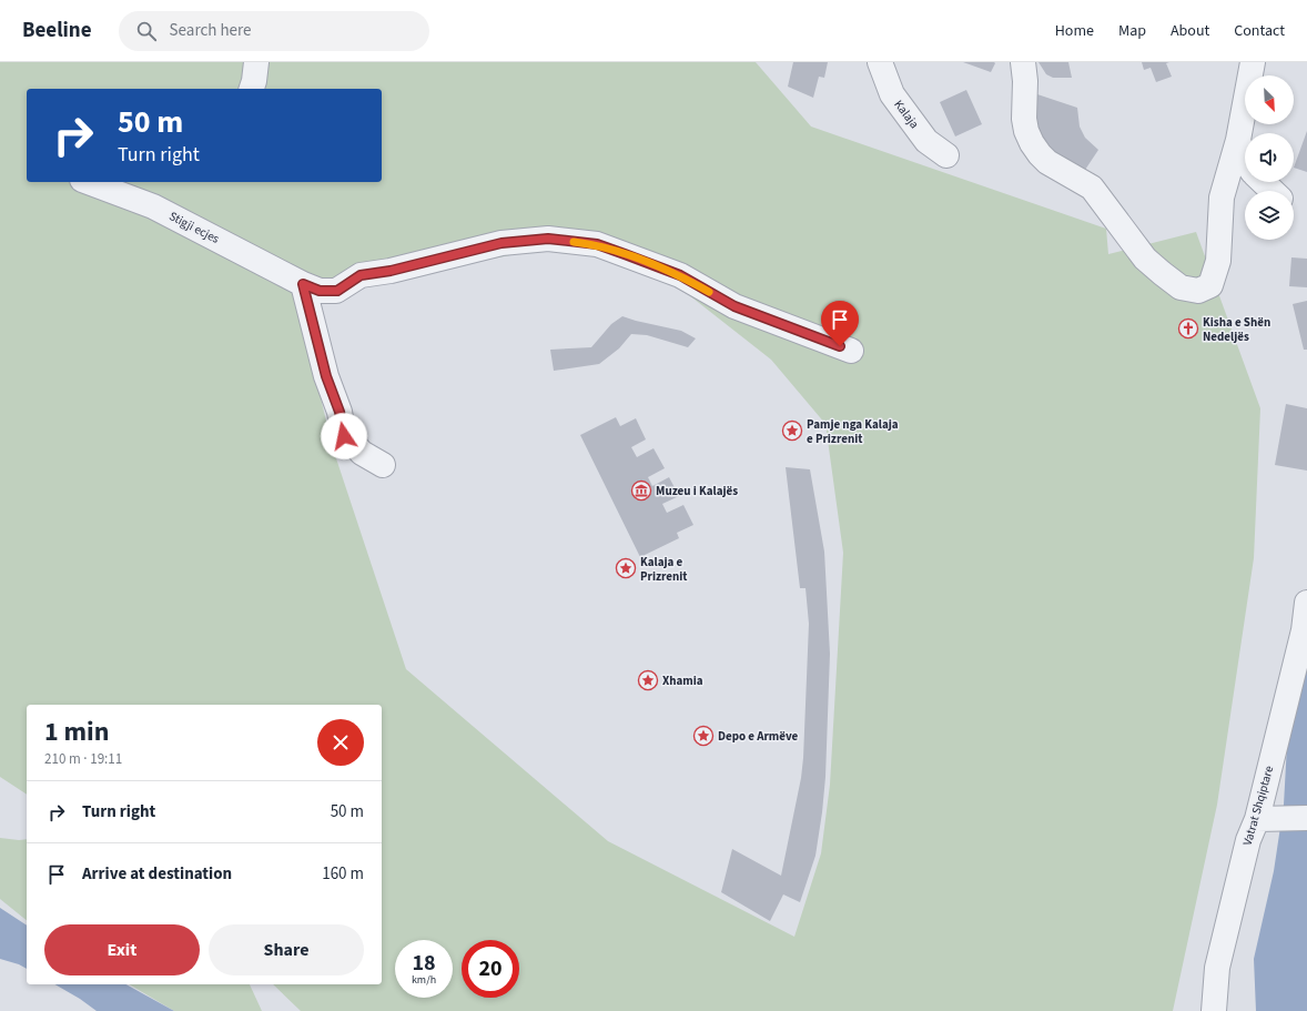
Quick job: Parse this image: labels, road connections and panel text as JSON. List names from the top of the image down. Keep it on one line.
{"streets":{"street":["Kalaja","Stigji ecjes","Vatrat Shqiptare"]},"places":{"church":["Kisha e Shën Nedeljës"],"place":["Pamje nga Kalaja e Prizrenit","Kalaja e Prizrenit","Xhamia","Depo e Armëve"],"museum":["Muzeu i Kalajës"]},"north":"bottom right","page":{"header":"Beeline","search":"Search here","nav":["Home","Map","About","Contact"],"turn":["50 m","Turn right"],"heading":["1 min","210 m · 19:11"],"list":[{"name":"Turn right","value":"50 m"},{"name":"Arrive at destination","value":"160 m"}],"buttons":["Exit","Share"],"speed":"18 km/h","limit":"20"}}
